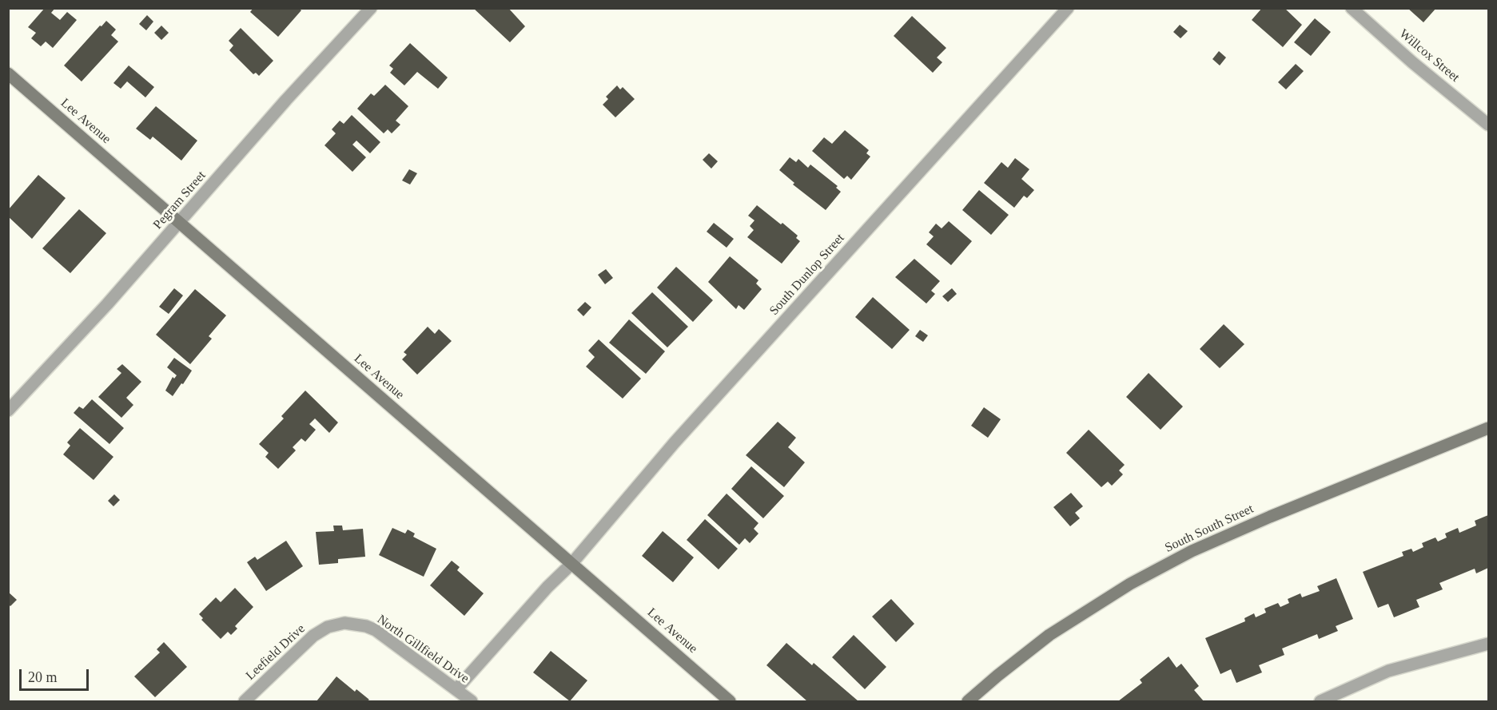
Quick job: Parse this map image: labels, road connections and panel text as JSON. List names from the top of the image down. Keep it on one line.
{"streets":{"street":["Willcox Street","Lee Avenue","Pegram Street","South Dunlop Street","South South Street","North Gillfield Drive","Leefield Drive"]},"crossings":[["Lee Avenue","Pegram Street"],["Lee Avenue","South Dunlop Street"],["South Dunlop Street","North Gillfield Drive"],["North Gillfield Drive","Leefield Drive"]],"scale_bar":"20 m"}
